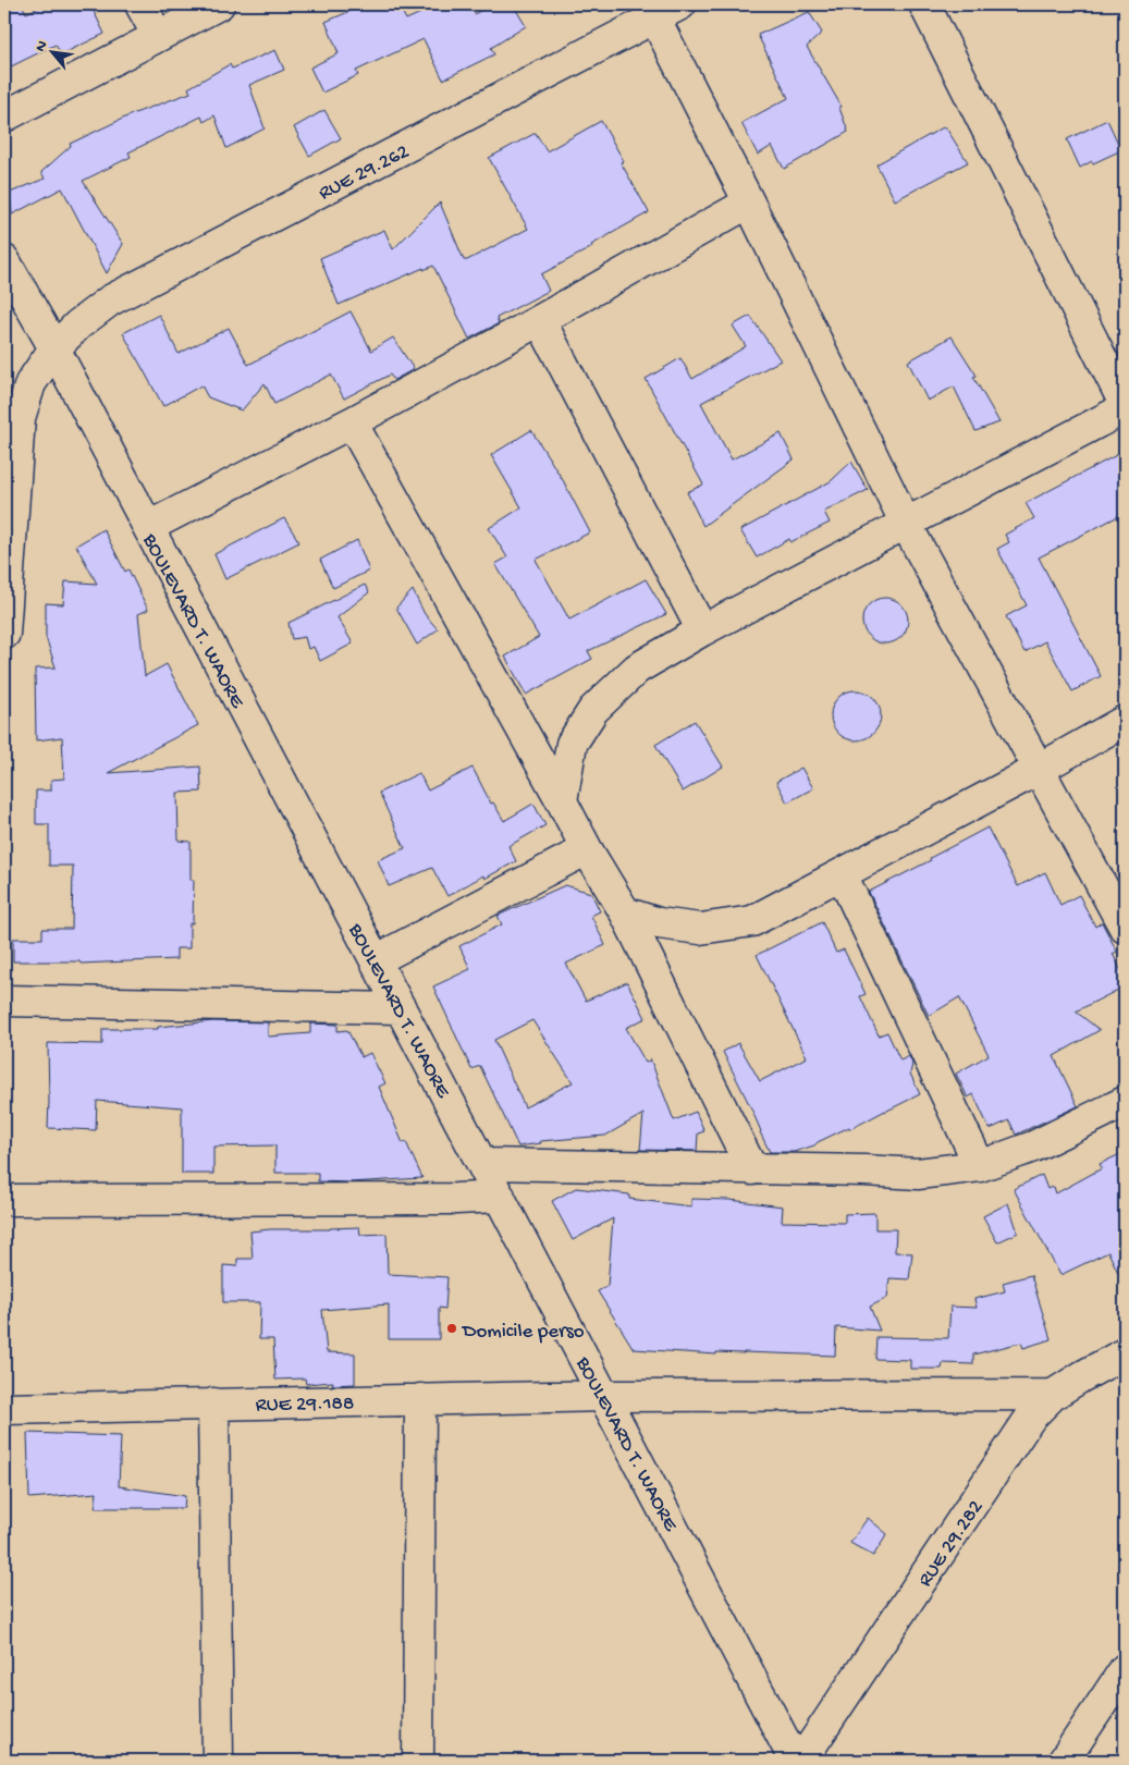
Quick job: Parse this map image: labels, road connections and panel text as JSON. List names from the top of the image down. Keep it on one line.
{"streets":{"street":["RUE 29.262","BOULEVARD T. WAORE","RUE 29.188","RUE 29.282"]},"crossings":[["RUE 29.262","BOULEVARD T. WAORE"],["BOULEVARD T. WAORE","RUE 29.188"],["RUE 29.188","RUE 29.282"]],"places":["Domicile perso"],"north":"top left"}
